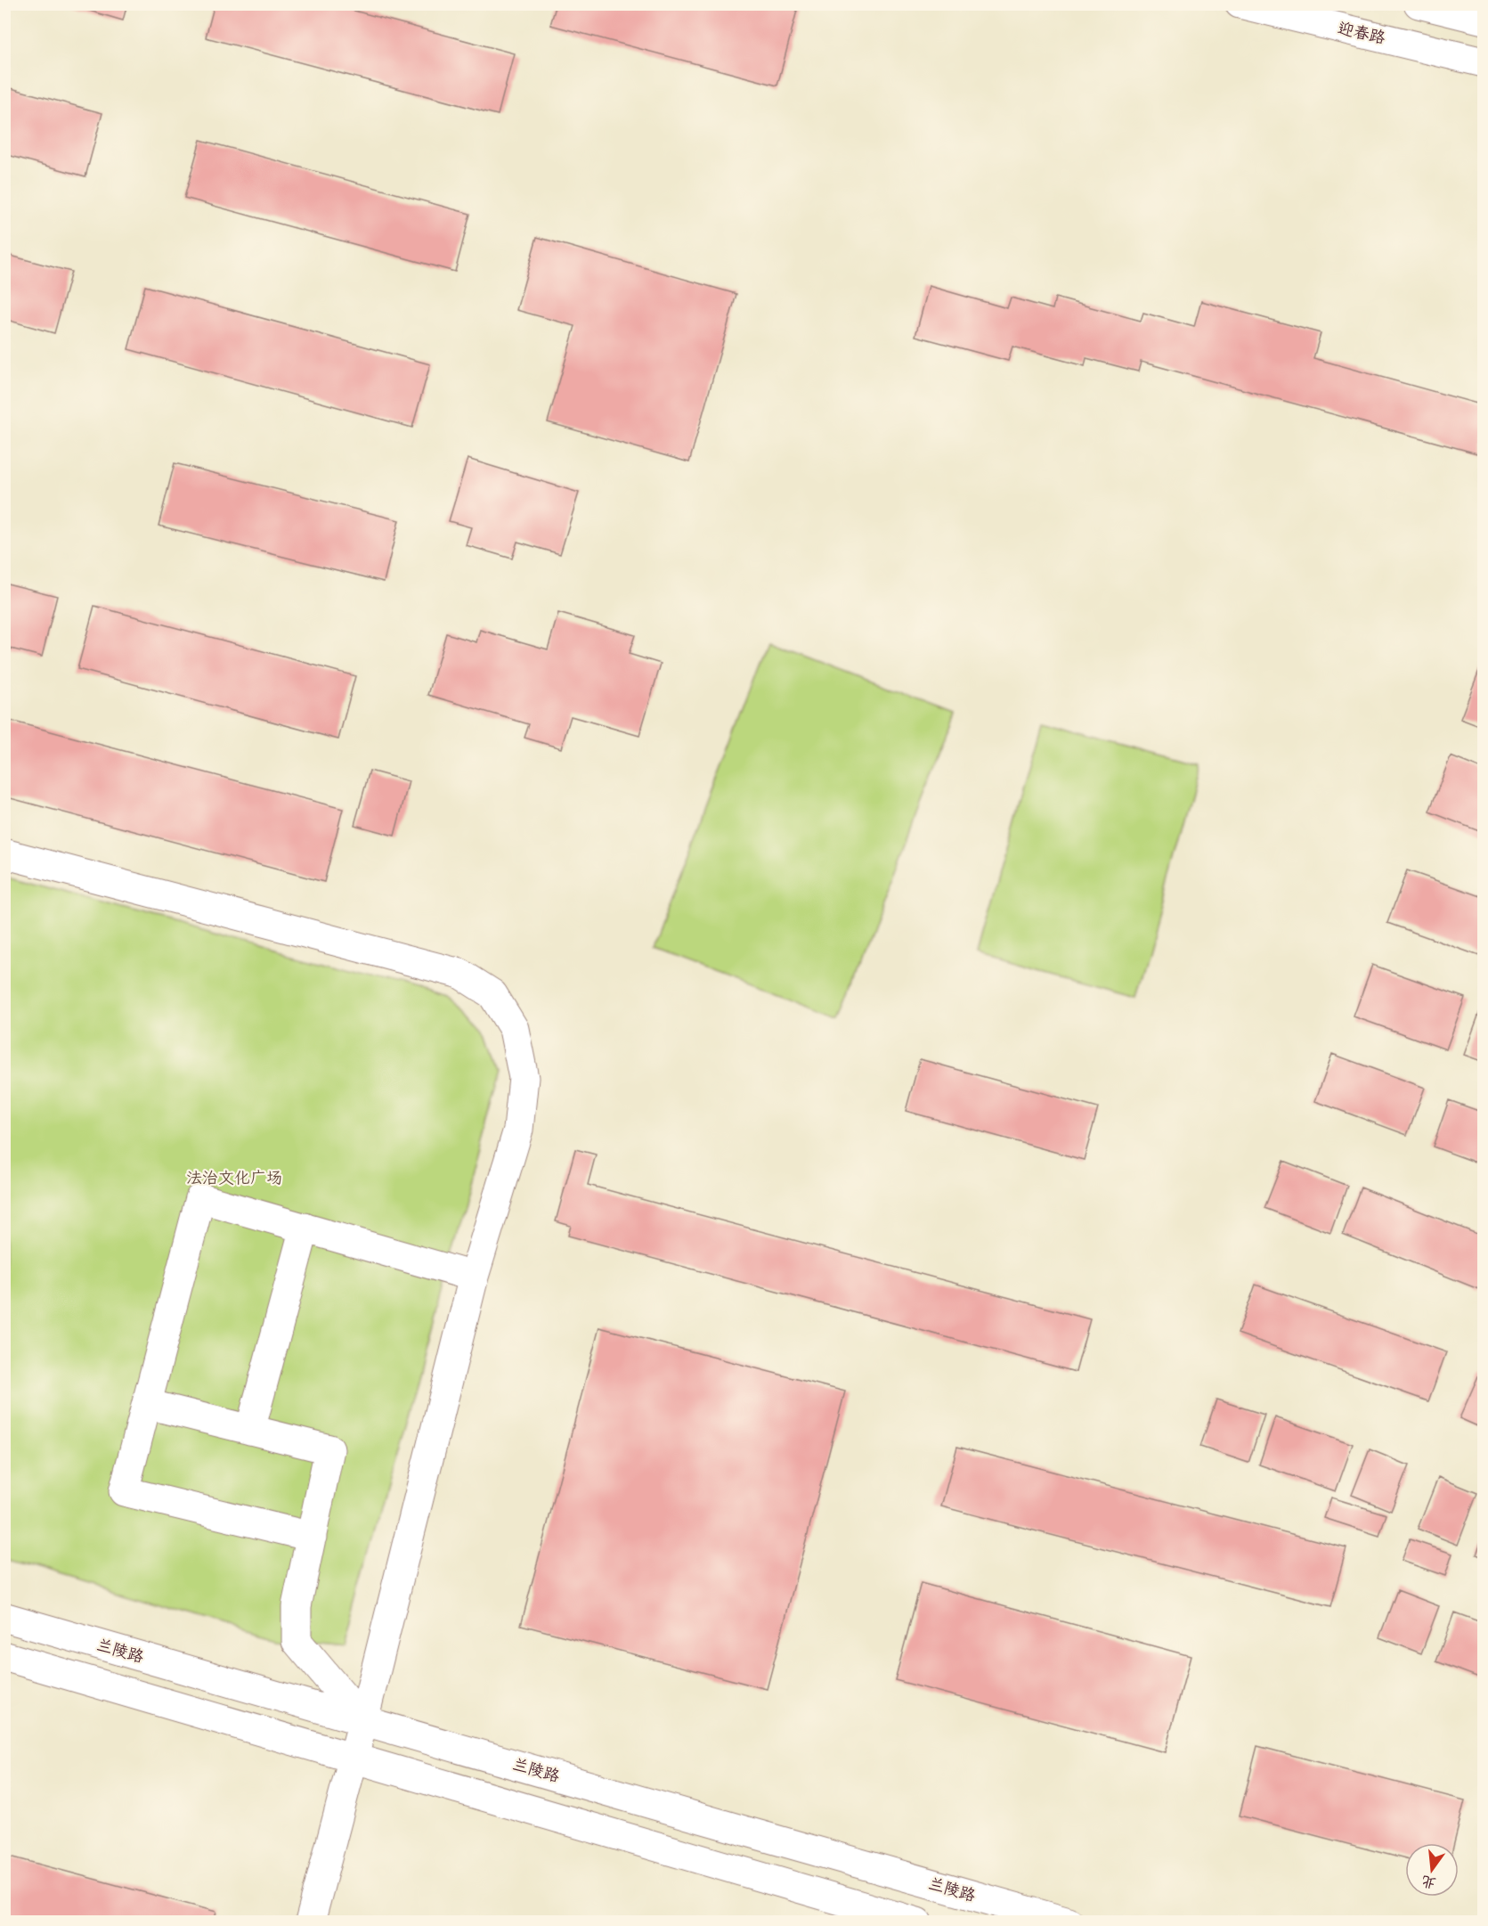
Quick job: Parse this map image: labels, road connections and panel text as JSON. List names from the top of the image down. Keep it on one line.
{"streets":{"street":["迎春路","兰陵路"]},"parks":["法治文化广场"],"north":"bottom"}
